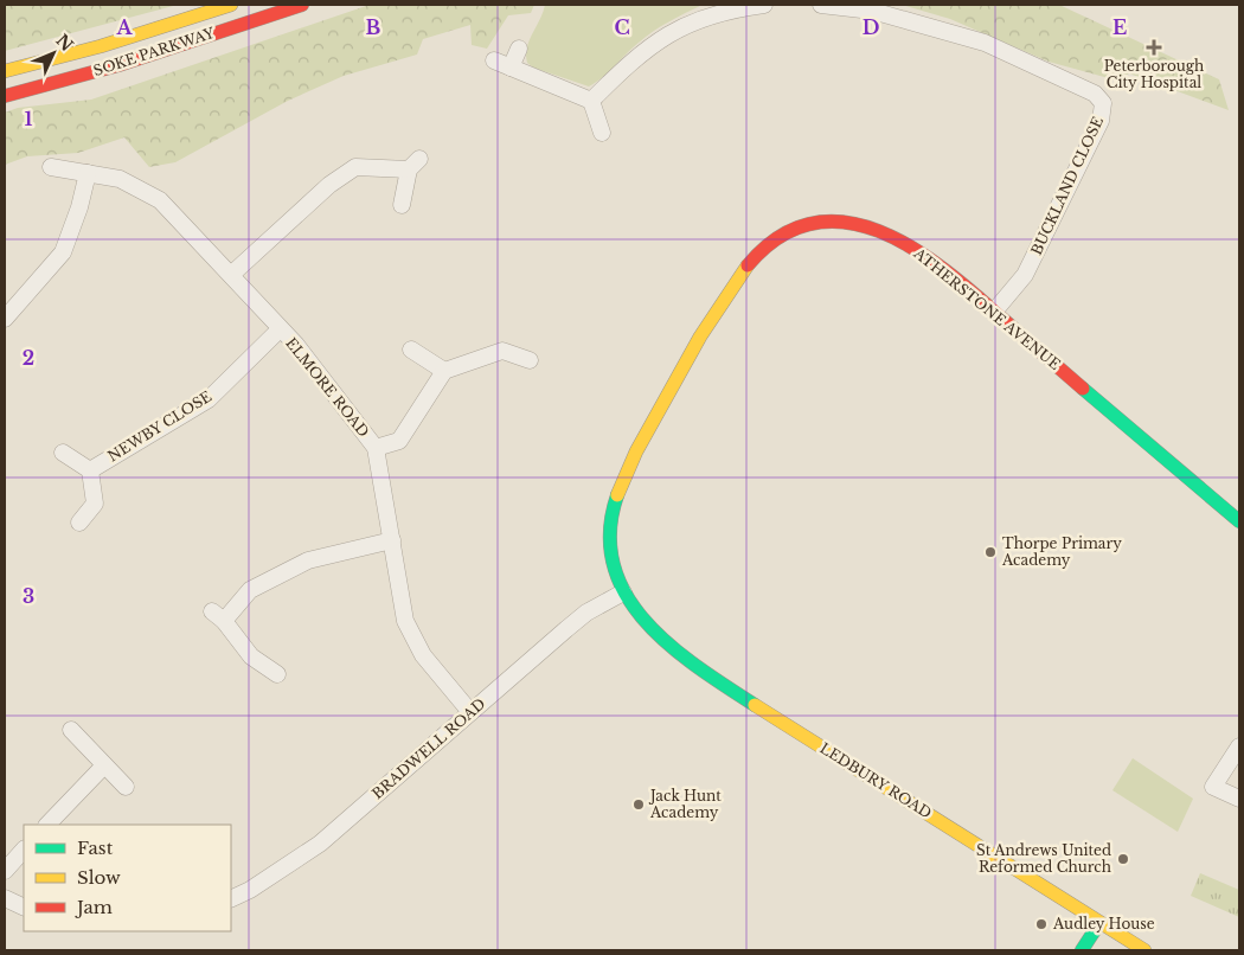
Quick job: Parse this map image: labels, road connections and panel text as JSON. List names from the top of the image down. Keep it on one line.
{"streets":{"main road":["SOKE PARKWAY","ATHERSTONE AVENUE","LEDBURY ROAD"],"street":["BUCKLAND CLOSE","ELMORE ROAD","NEWBY CLOSE","BRADWELL ROAD"]},"crossings":[["BUCKLAND CLOSE","ATHERSTONE AVENUE"],["ATHERSTONE AVENUE","BRADWELL ROAD"],["ATHERSTONE AVENUE","LEDBURY ROAD"],["ELMORE ROAD","NEWBY CLOSE"],["ELMORE ROAD","BRADWELL ROAD"],["BRADWELL ROAD","LEDBURY ROAD"]],"places":{"health":["Peterborough City Hospital"],"other":["Thorpe Primary Academy","Jack Hunt Academy","St Andrews United Reformed Church","Audley House"]},"legend":["Fast","Slow","Jam"],"north":"top right","grid":{"columns":["A","B","C","D","E"],"rows":["1","2","3"]}}
